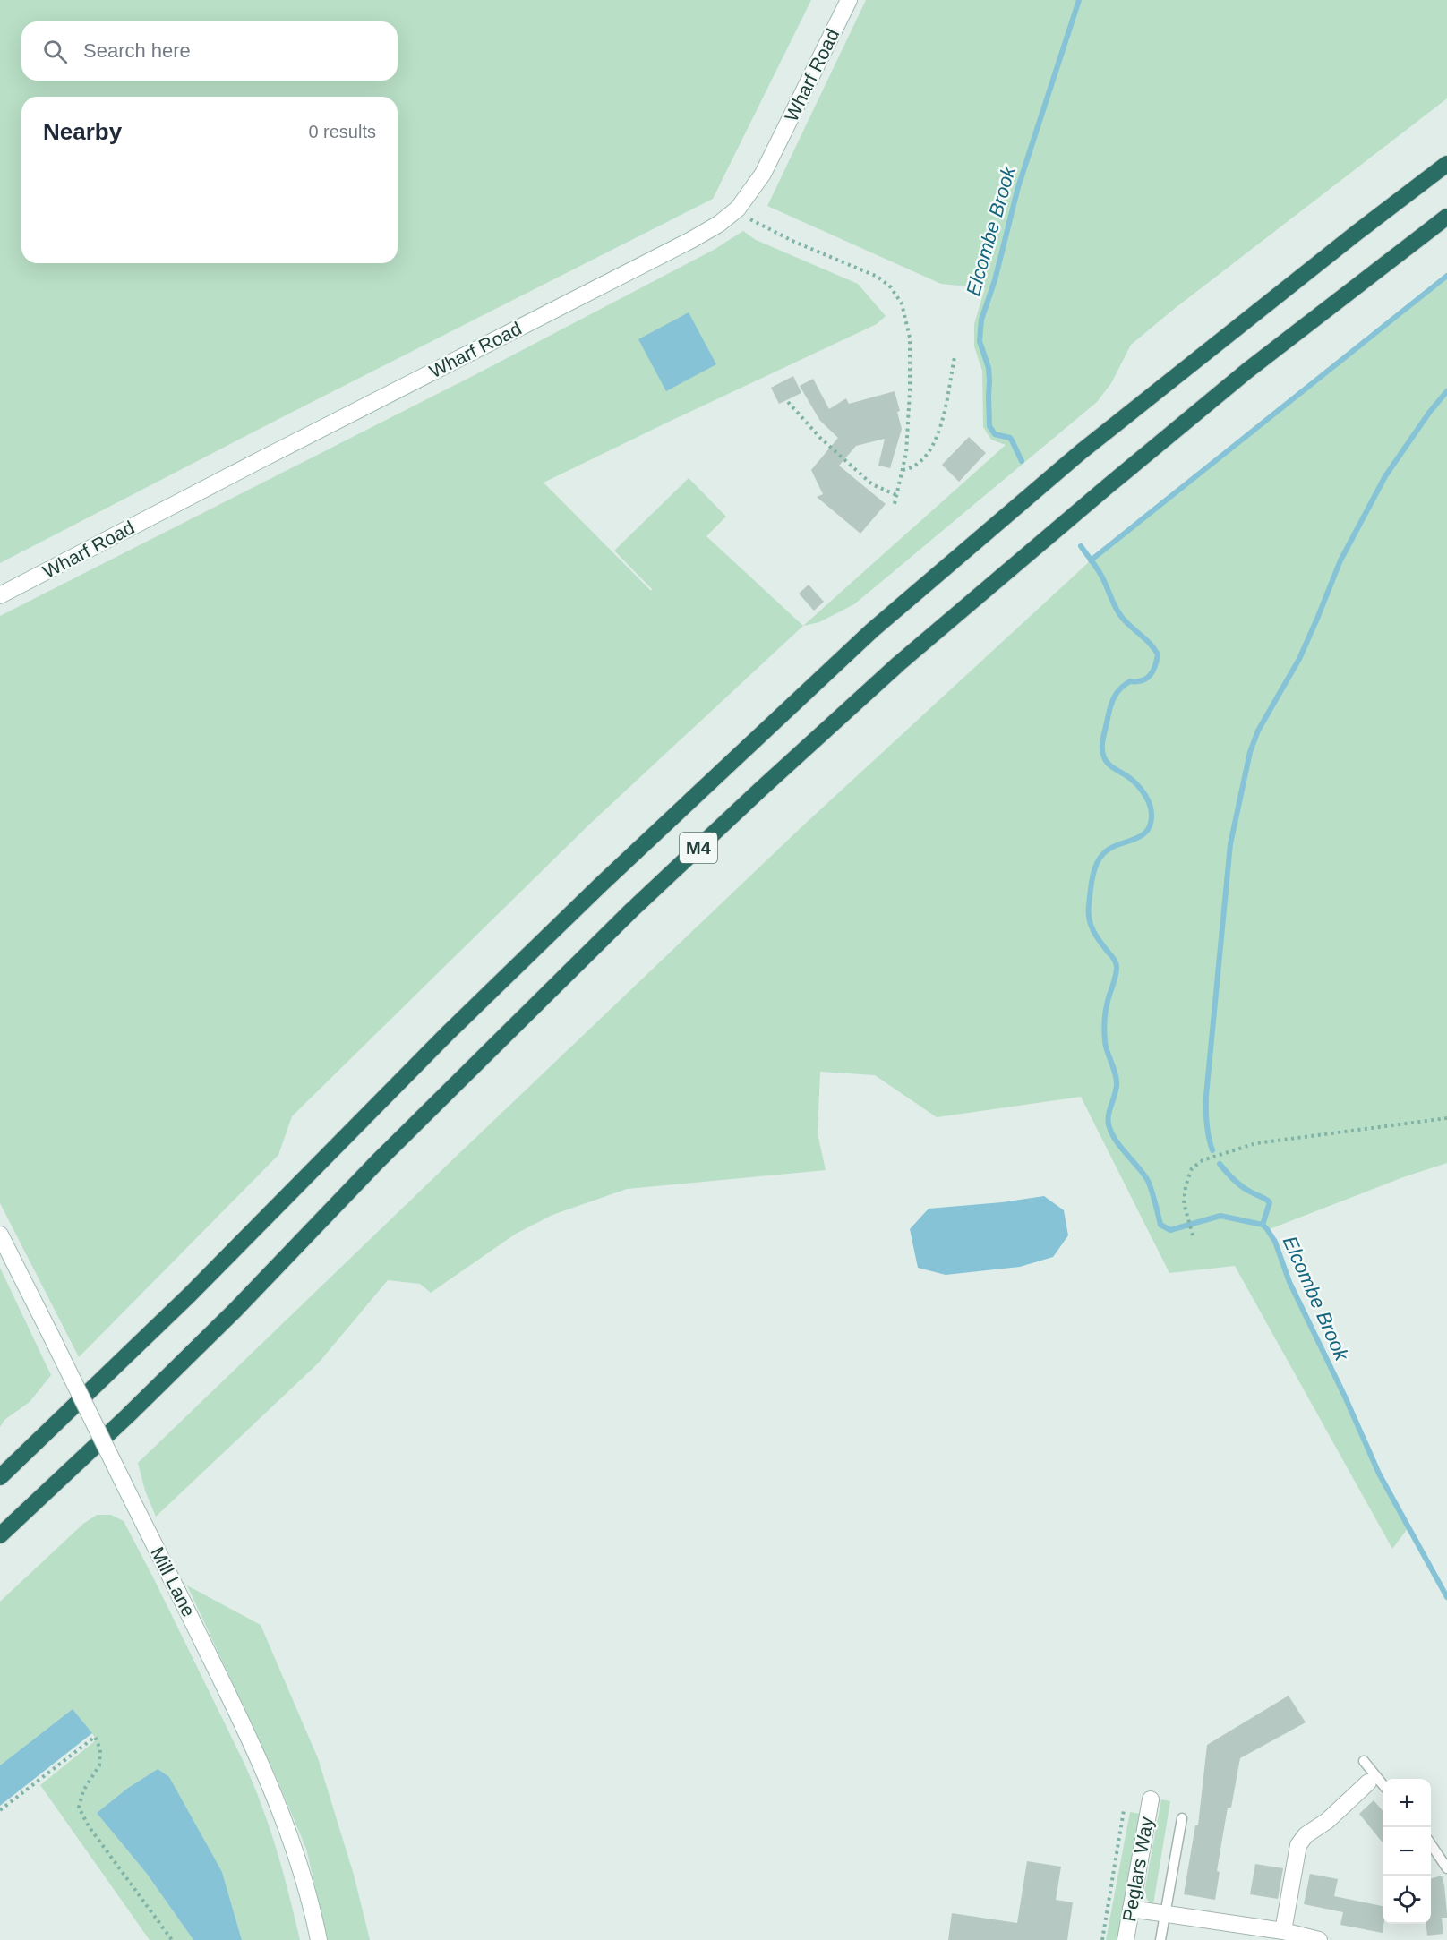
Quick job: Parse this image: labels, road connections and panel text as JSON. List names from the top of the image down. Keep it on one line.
{"streets":{"highway":["M4"],"street":["Wharf Road","Mill Lane","Peglars Way"]},"water":["Elcombe Brook"],"page":{"search":"Search here","heading":["Nearby","0 results"],"map_buttons":["+","−"]}}
